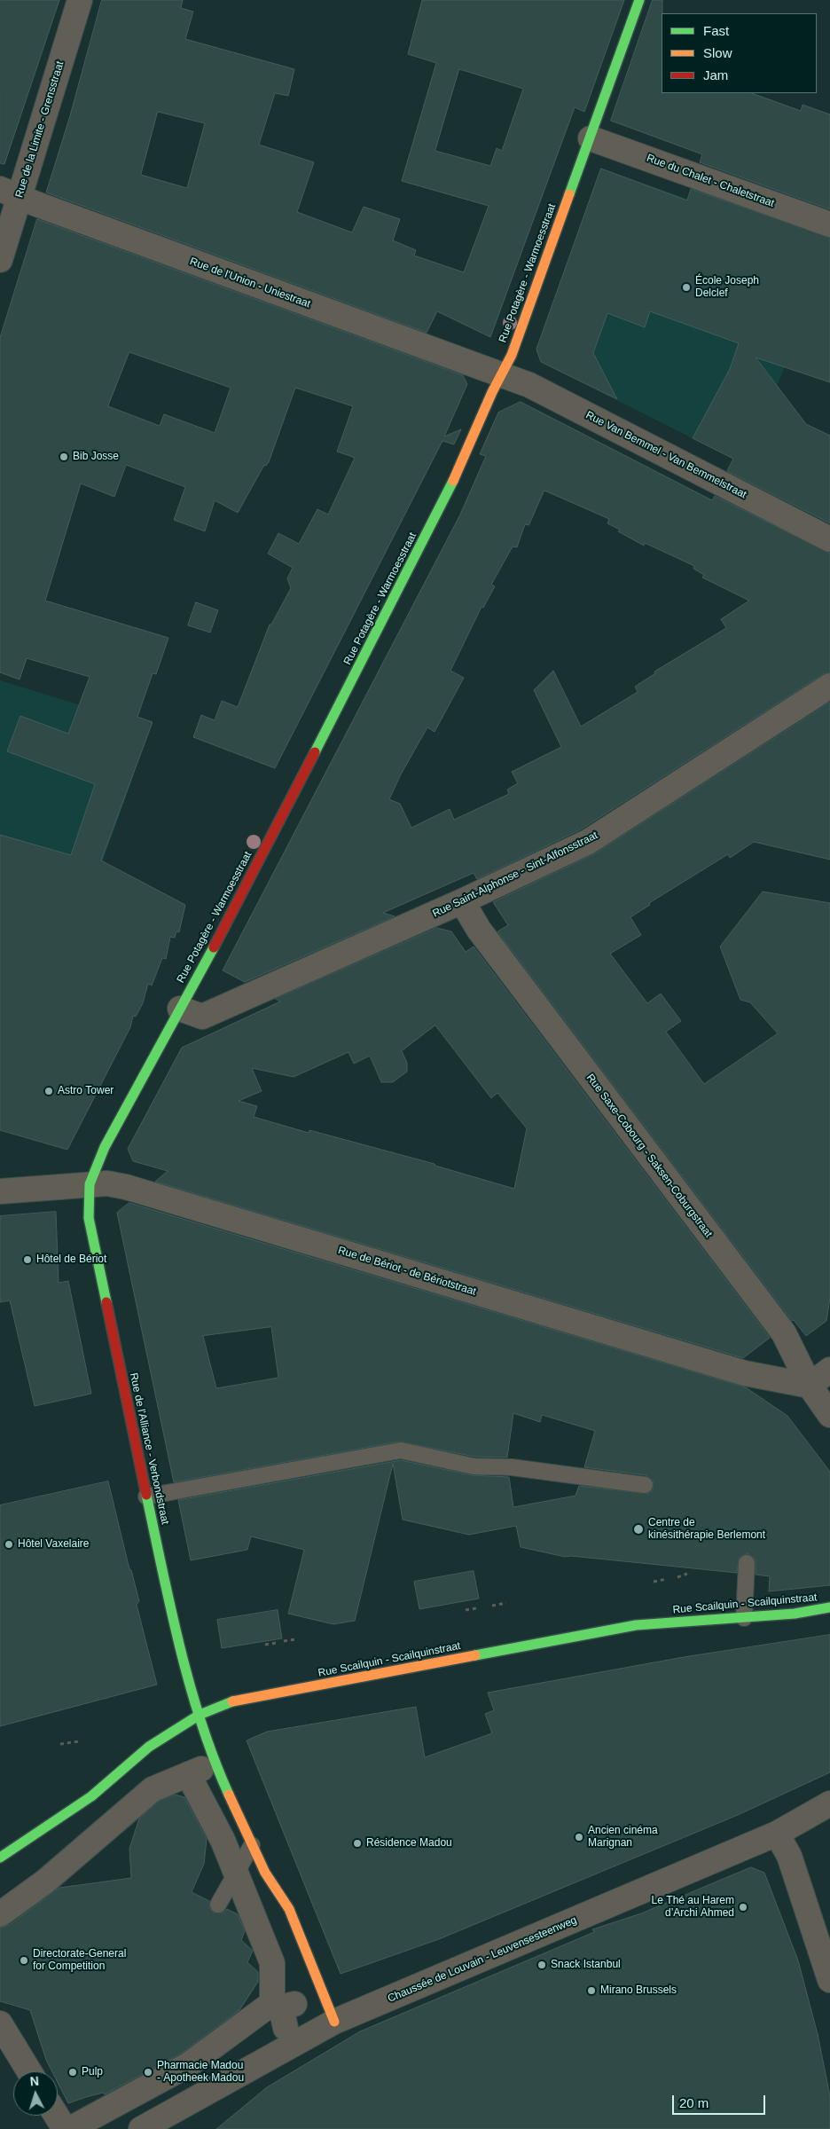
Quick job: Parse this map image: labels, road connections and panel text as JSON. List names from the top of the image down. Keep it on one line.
{"streets":{"street":["Rue de la Limite - Grensstraat","Rue du Chalet - Chaletstraat","Rue Potagère - Warmoesstraat","Rue de l'Union - Uniestraat","Rue Van Bemmel - Van Bemmelstraat","Rue Saint-Alphonse - Sint-Alfonsstraat","Rue Saxe-Cobourg - Saksen-Coburgstraat","Rue de Bériot - de Bériotstraat","Rue de l'Alliance - Verbondstraat","Rue Scailquin - Scailquinstraat","Chaussée de Louvain - Leuvensesteenweg"]},"crossings":[["Rue de la Limite - Grensstraat","Rue de l'Union - Uniestraat"],["Rue du Chalet - Chaletstraat","Rue Potagère - Warmoesstraat"],["Rue Potagère - Warmoesstraat","Rue de l'Union - Uniestraat"],["Rue Potagère - Warmoesstraat","Rue Van Bemmel - Van Bemmelstraat"],["Rue Potagère - Warmoesstraat","Rue Saint-Alphonse - Sint-Alfonsstraat"],["Rue Potagère - Warmoesstraat","Rue de Bériot - de Bériotstraat"],["Rue Potagère - Warmoesstraat","Rue de l'Alliance - Verbondstraat"],["Rue de l'Union - Uniestraat","Rue Van Bemmel - Van Bemmelstraat"],["Rue Saint-Alphonse - Sint-Alfonsstraat","Rue Saxe-Cobourg - Saksen-Coburgstraat"],["Rue Saxe-Cobourg - Saksen-Coburgstraat","Rue de Bériot - de Bériotstraat"],["Rue de Bériot - de Bériotstraat","Rue de l'Alliance - Verbondstraat"],["Rue de l'Alliance - Verbondstraat","Rue Scailquin - Scailquinstraat"],["Rue de l'Alliance - Verbondstraat","Chaussée de Louvain - Leuvensesteenweg"]],"places":["École Joseph Delclef","Bib Josse","Astro Tower","Hôtel de Bériot","Centre de kinésithérapie Berlemont","Hôtel Vaxelaire","Ancien cinéma Marignan","Résidence Madou","Le Thé au Harem d’Archi Ahmed","Directorate-General for Competition","Snack Istanbul","Mirano Brussels","Pulp","Pharmacie Madou - Apotheek Madou"],"legend":["Fast","Slow","Jam"],"scale_bar":"20 m","north":"top"}
